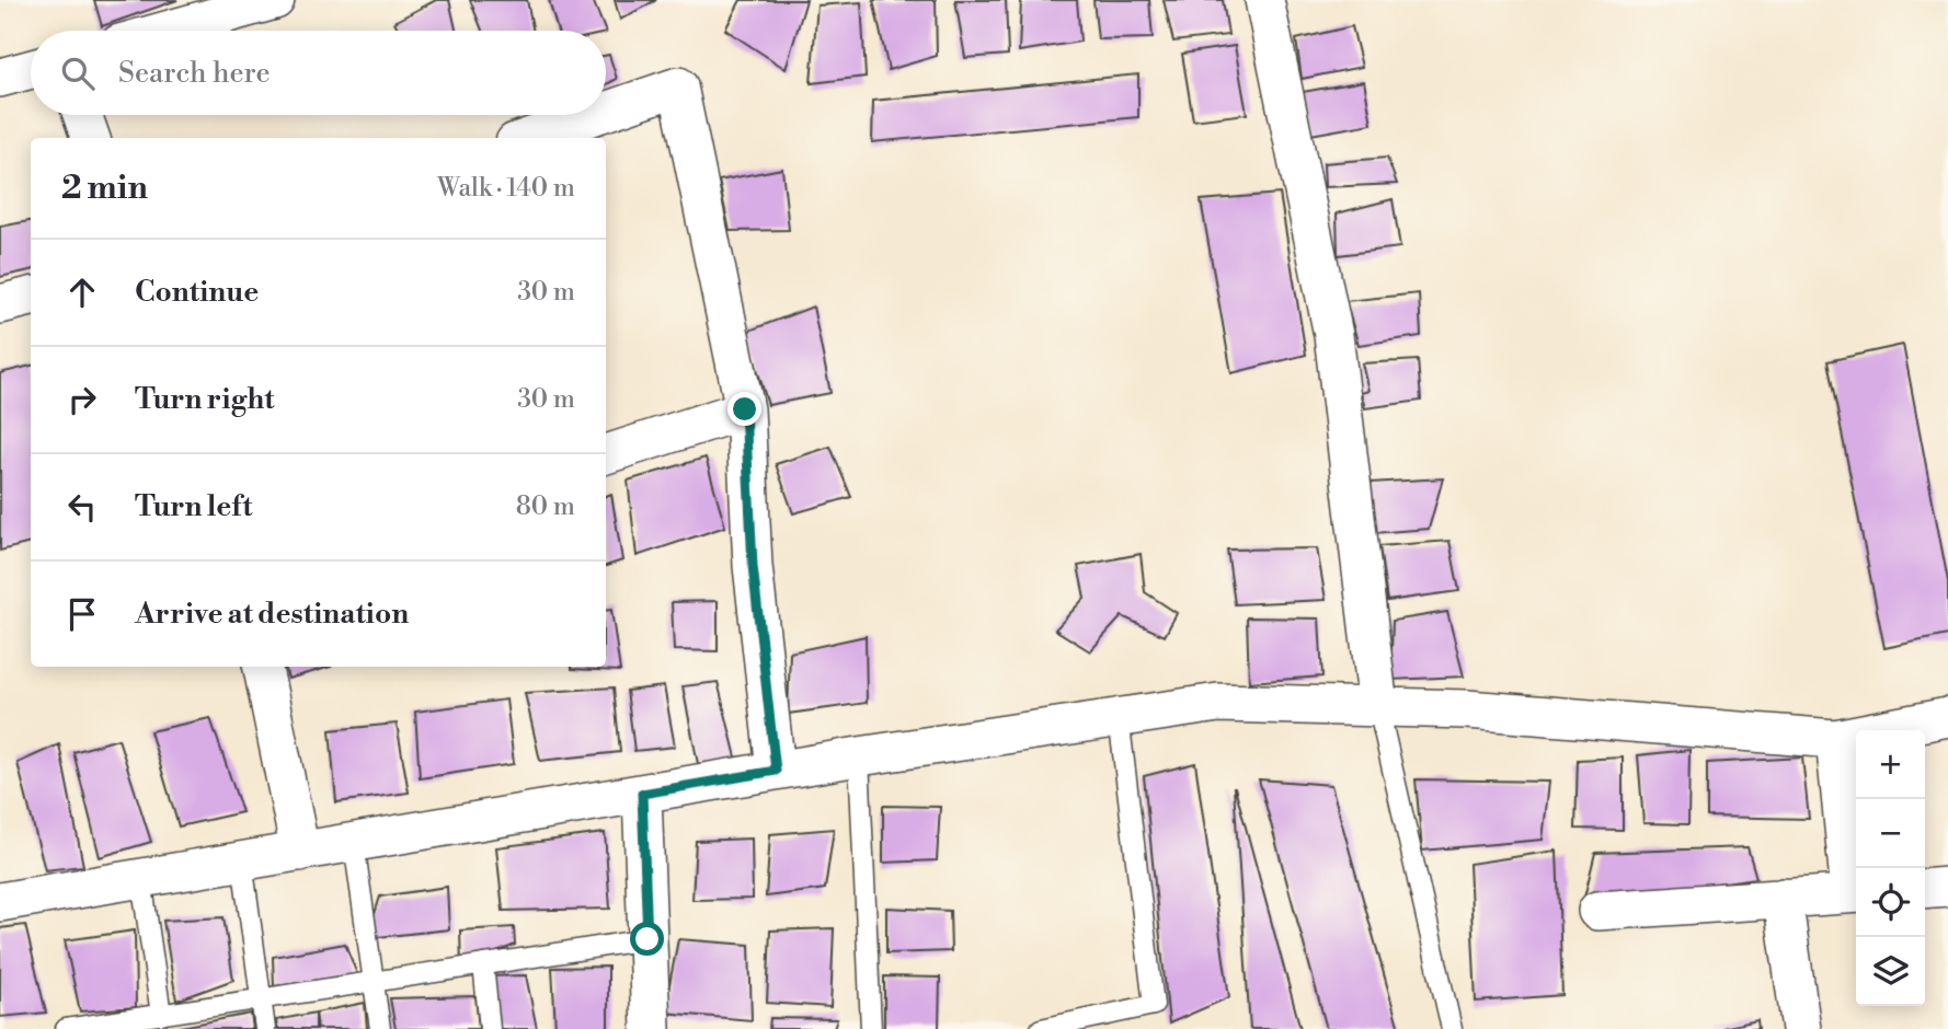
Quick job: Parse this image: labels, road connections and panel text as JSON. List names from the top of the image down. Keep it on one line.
{"page":{"search":"Search here","heading":["2 min","Walk · 140 m"],"list":[["Continue","30 m"],["Turn right","30 m"],["Turn left","80 m"],"Arrive at destination"],"map_buttons":["+","−"]}}
